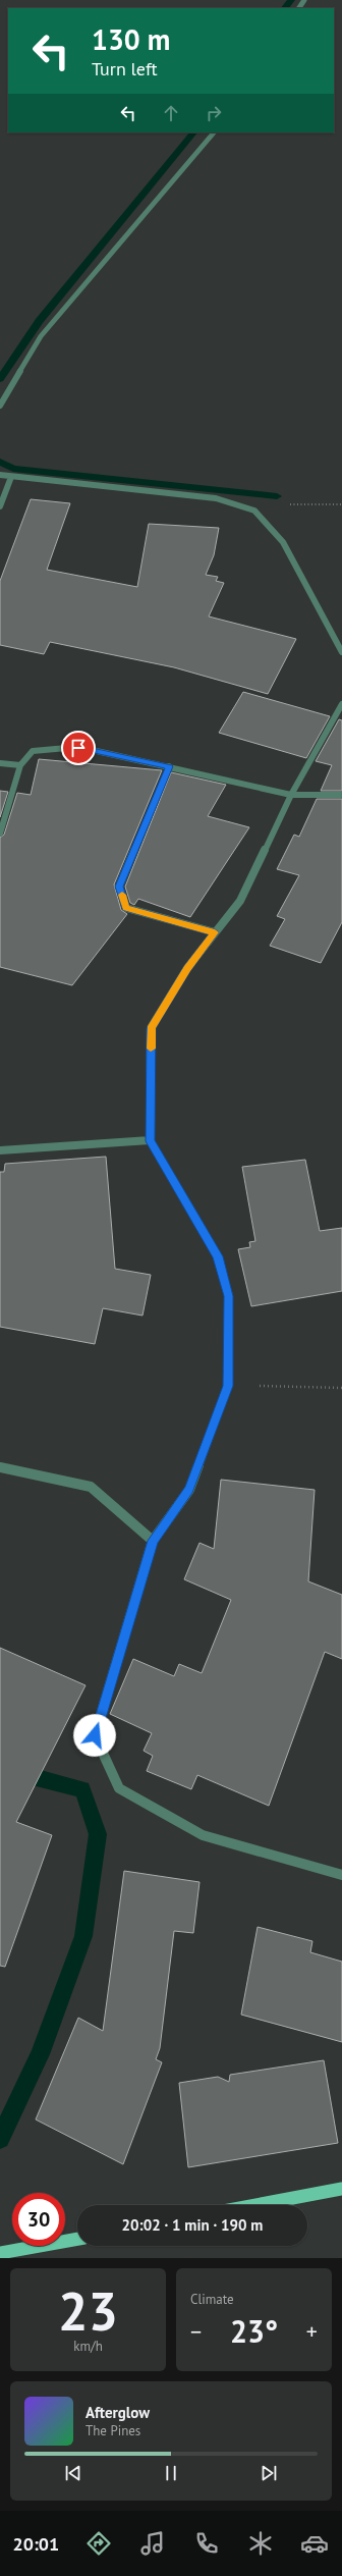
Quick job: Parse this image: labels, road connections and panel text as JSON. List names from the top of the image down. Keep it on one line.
{"page":{"turn":["130 m","Turn left"],"limit":"30","trip":"20:02 · 1 min · 190 m","tile":[["23","km/h"],"Climate"],"heat":["−","23°","+"],"song":["Afterglow","The Pines"],"tabs":"20:01"}}
